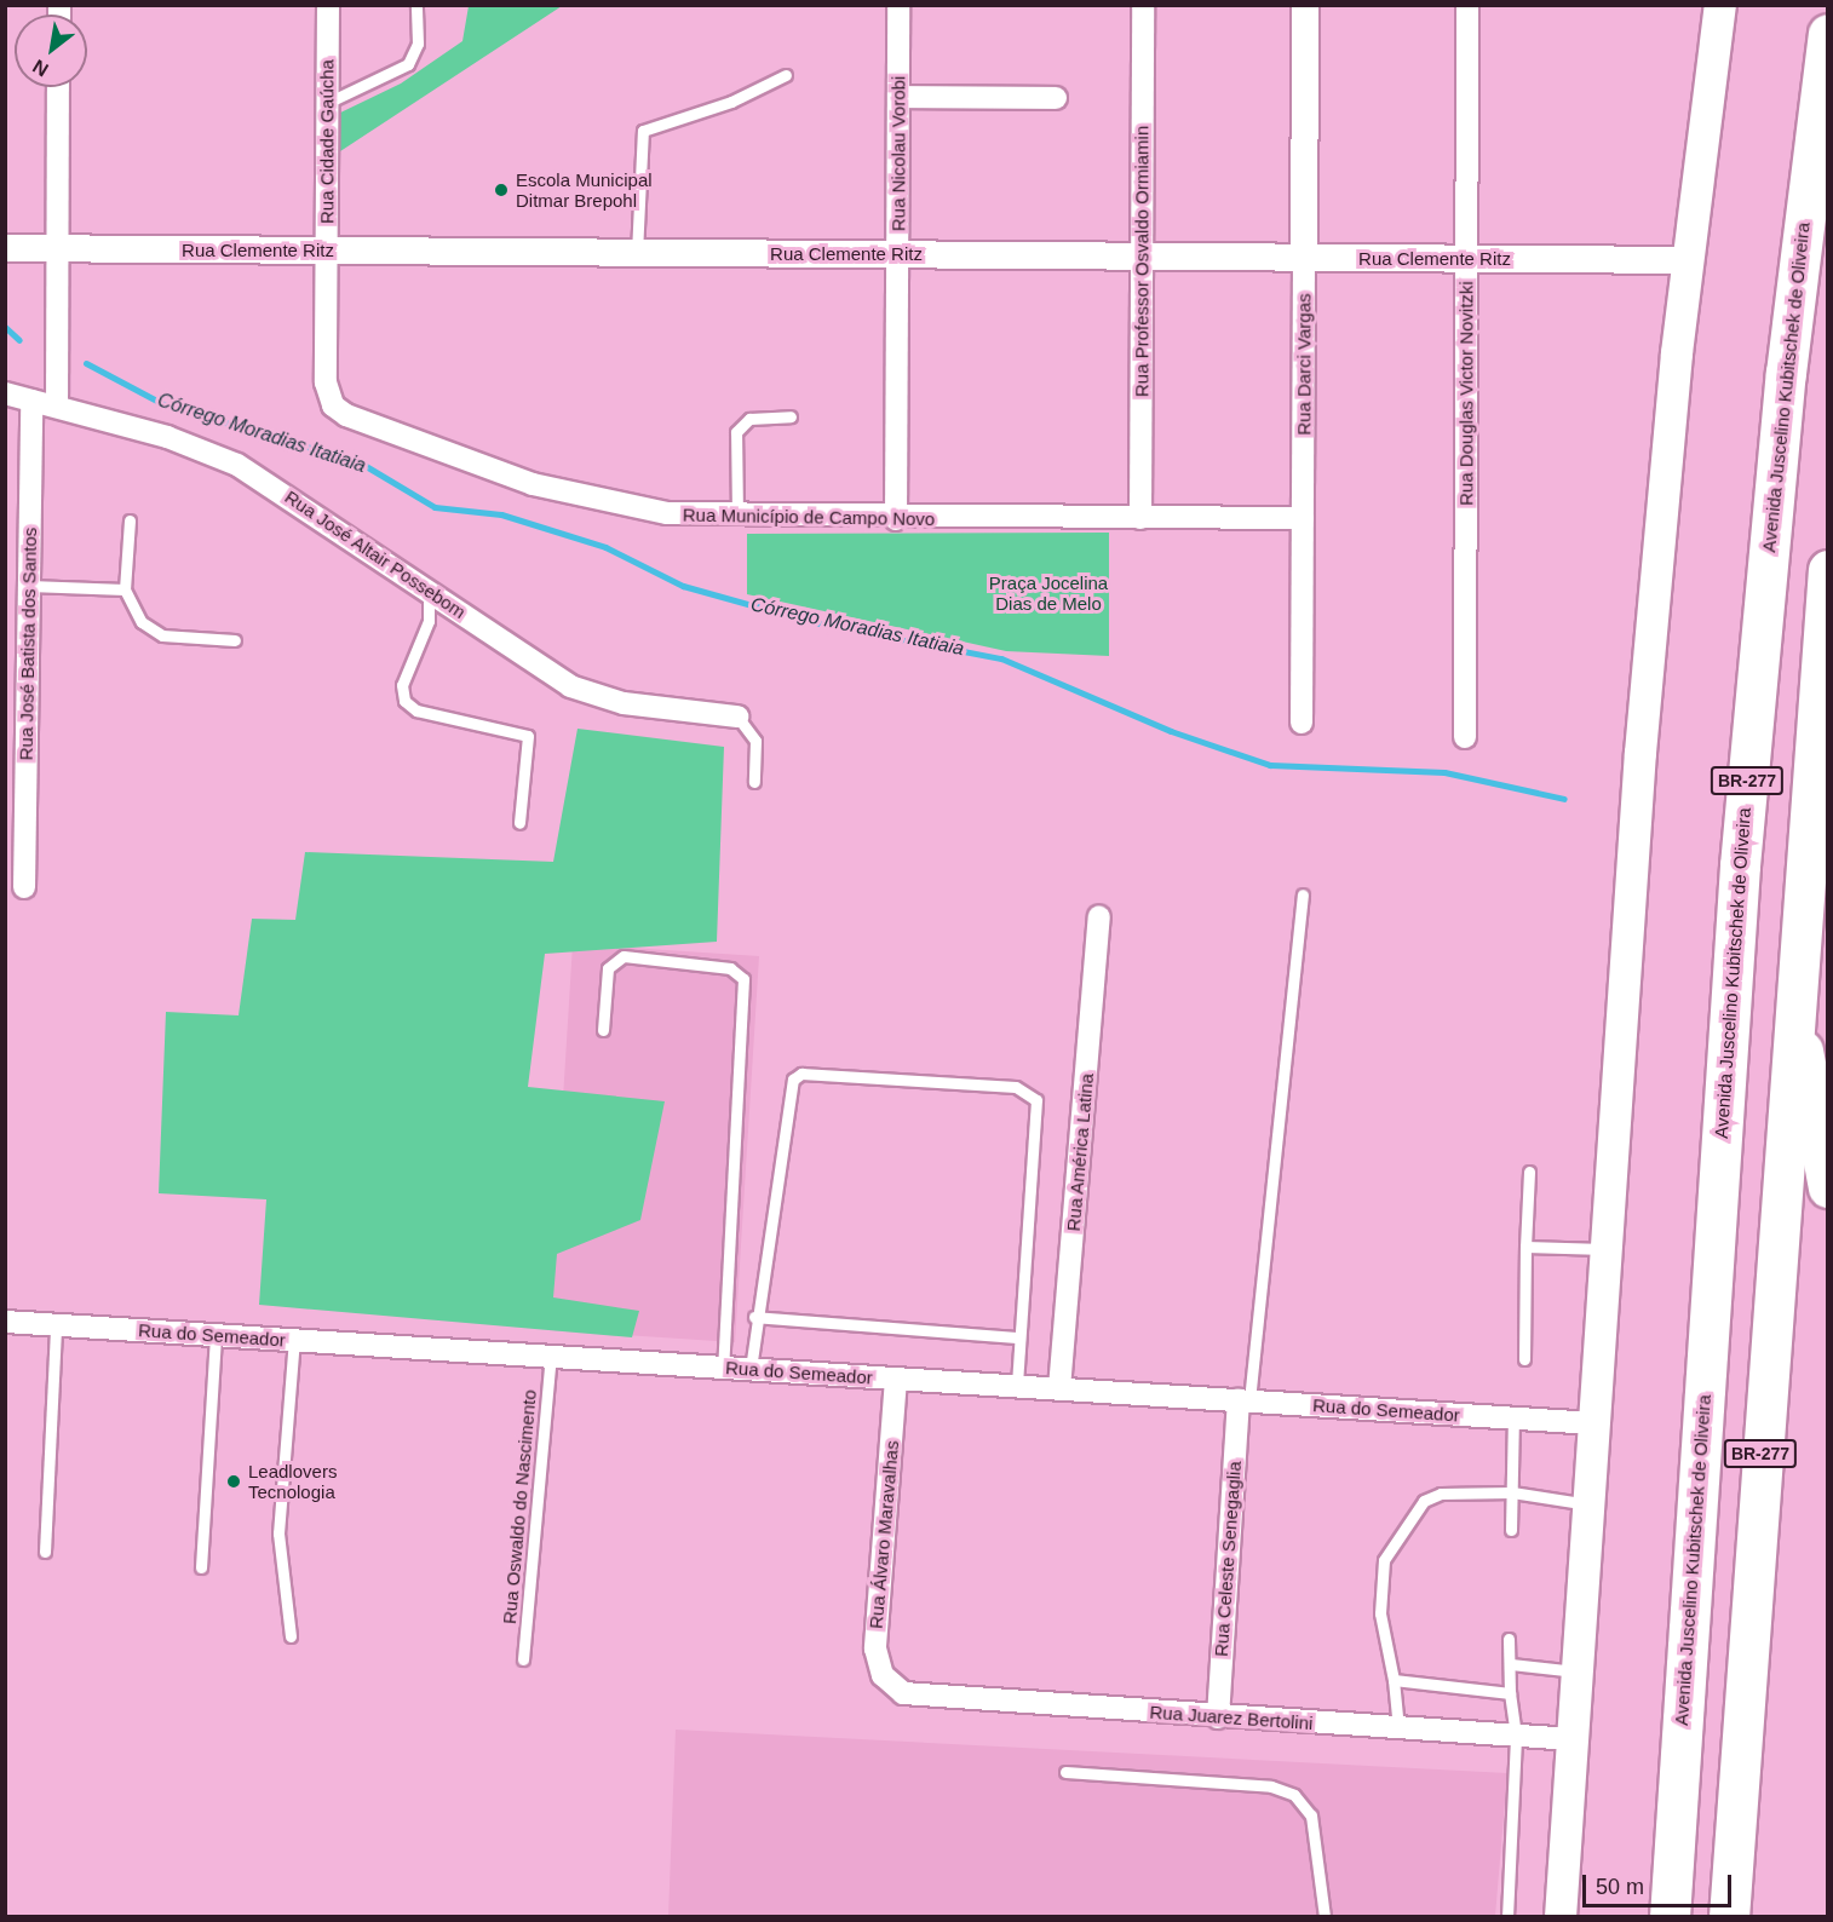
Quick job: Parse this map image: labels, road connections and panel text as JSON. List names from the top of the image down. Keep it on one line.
{"streets":{"highway":["Avenida Juscelino Kubitschek de Oliveira","BR-277"],"street":["Rua Cidade Gaúcha","Rua Nicolau Vorobi","Rua Clemente Ritz","Rua Professor Osvaldo Ormiamin","Rua Darci Vargas","Rua Douglas Victor Novitzki","Rua Município de Campo Novo","Rua José Altair Possebom","Rua José Batista dos Santos","Rua América Latina","Rua do Semeador","Rua Álvaro Maravalhas","Rua Celeste Senegaglia","Rua Juarez Bertolini"],"lane":["Rua Oswaldo do Nascimento"]},"crossings":[["Rua Cidade Gaúcha","Rua Clemente Ritz"],["Rua Cidade Gaúcha","Rua Município de Campo Novo"],["Rua Nicolau Vorobi","Rua Clemente Ritz"],["Rua Nicolau Vorobi","Rua Município de Campo Novo"],["Rua Clemente Ritz","Rua Professor Osvaldo Ormiamin"],["Rua Clemente Ritz","Rua Darci Vargas"],["Rua Clemente Ritz","Rua Douglas Victor Novitzki"],["Rua Professor Osvaldo Ormiamin","Rua Município de Campo Novo"],["Rua Darci Vargas","Rua Município de Campo Novo"],["Rua José Altair Possebom","Rua José Batista dos Santos"],["Rua América Latina","Rua do Semeador"],["Rua do Semeador","Rua Oswaldo do Nascimento"],["Rua do Semeador","Rua Álvaro Maravalhas"],["Rua do Semeador","Rua Celeste Senegaglia"],["Rua Álvaro Maravalhas","Rua Juarez Bertolini"],["Rua Celeste Senegaglia","Rua Juarez Bertolini"]],"water":["Córrego Moradias Itatiaia"],"parks":["Praça Jocelina Dias de Melo"],"places":["Escola Municipal Ditmar Brepohl","Leadlovers Tecnologia"],"scale_bar":"50 m","north":"bottom left"}
